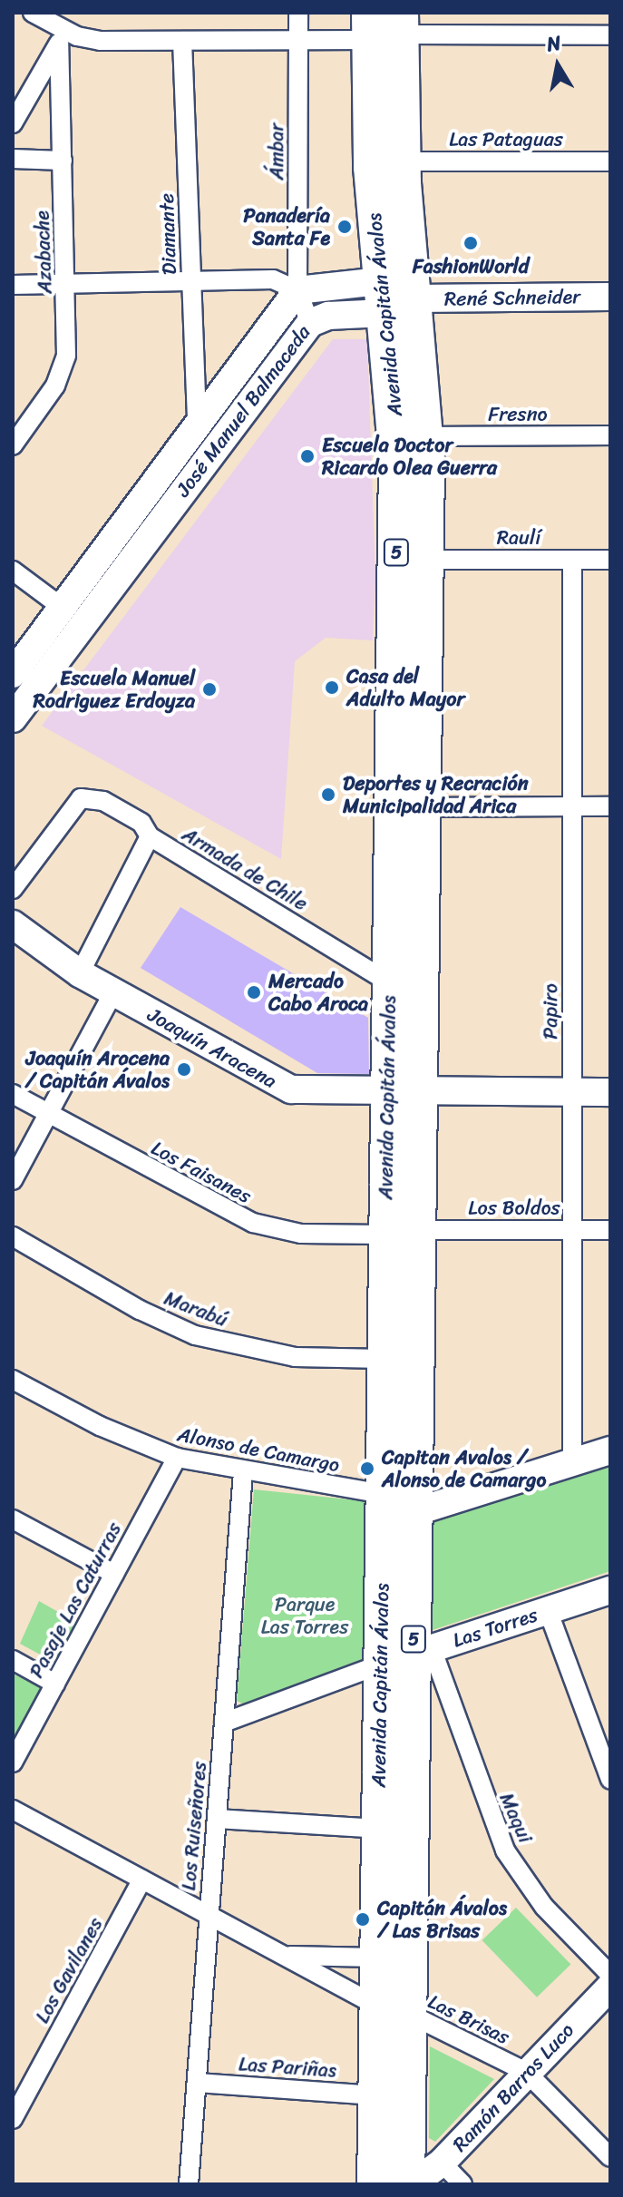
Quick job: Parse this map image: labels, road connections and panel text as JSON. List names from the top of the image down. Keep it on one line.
{"streets":{"highway":["Avenida Capitán Ávalos","5"],"street":["Las Pataguas","Ámbar","Diamante","Azabache","René Schneider","José Manuel Balmaceda","Fresno","Raulí","Armada de Chile","Papiro","Joaquín Aracena","Los Faisanes","Los Boldos","Marabú","Alonso de Camargo","Pasaje Las Caturras","Las Torres","Maqui","Los Ruiseñores","Los Gavilanes","Las Brisas","Las Pariñas","Ramón Barros Luco"]},"crossings":[["Las Pataguas","Avenida Capitán Ávalos"],["Ámbar","José Manuel Balmaceda"],["Diamante","José Manuel Balmaceda"],["René Schneider","Avenida Capitán Ávalos"],["René Schneider","José Manuel Balmaceda"],["Avenida Capitán Ávalos","José Manuel Balmaceda"],["Avenida Capitán Ávalos","Fresno"],["Avenida Capitán Ávalos","Raulí"],["Avenida Capitán Ávalos","Armada de Chile"],["Avenida Capitán Ávalos","Joaquín Aracena"],["Avenida Capitán Ávalos","Los Faisanes"],["Avenida Capitán Ávalos","Los Boldos"],["Avenida Capitán Ávalos","Marabú"],["Avenida Capitán Ávalos","Alonso de Camargo"],["Avenida Capitán Ávalos","Las Torres"],["Avenida Capitán Ávalos","Maqui"],["Avenida Capitán Ávalos","Las Brisas"],["Avenida Capitán Ávalos","Las Pariñas"],["Raulí","Papiro"],["Papiro","Joaquín Aracena"],["Papiro","Los Boldos"],["Los Faisanes","Los Boldos"],["Alonso de Camargo","Pasaje Las Caturras"],["Alonso de Camargo","Los Ruiseñores"],["Las Torres","Maqui"],["Los Ruiseñores","Las Brisas"],["Los Ruiseñores","Las Pariñas"],["Los Gavilanes","Las Brisas"],["Las Brisas","Ramón Barros Luco"]],"parks":["Parque Las Torres"],"places":["Panadería Santa Fe","FashionWorld","Escuela Doctor Ricardo Olea Guerra","Casa del Adulto Mayor","Escuela Manuel Rodriguez Erdoyza","Deportes y Recración Municipalidad Arica","Mercado Cabo Aroca","Joaquín Aracena / Capitán Ávalos","Capitan Avalos / Alonso de Camargo","Capitán Ávalos / Las Brisas"],"north":"top"}
